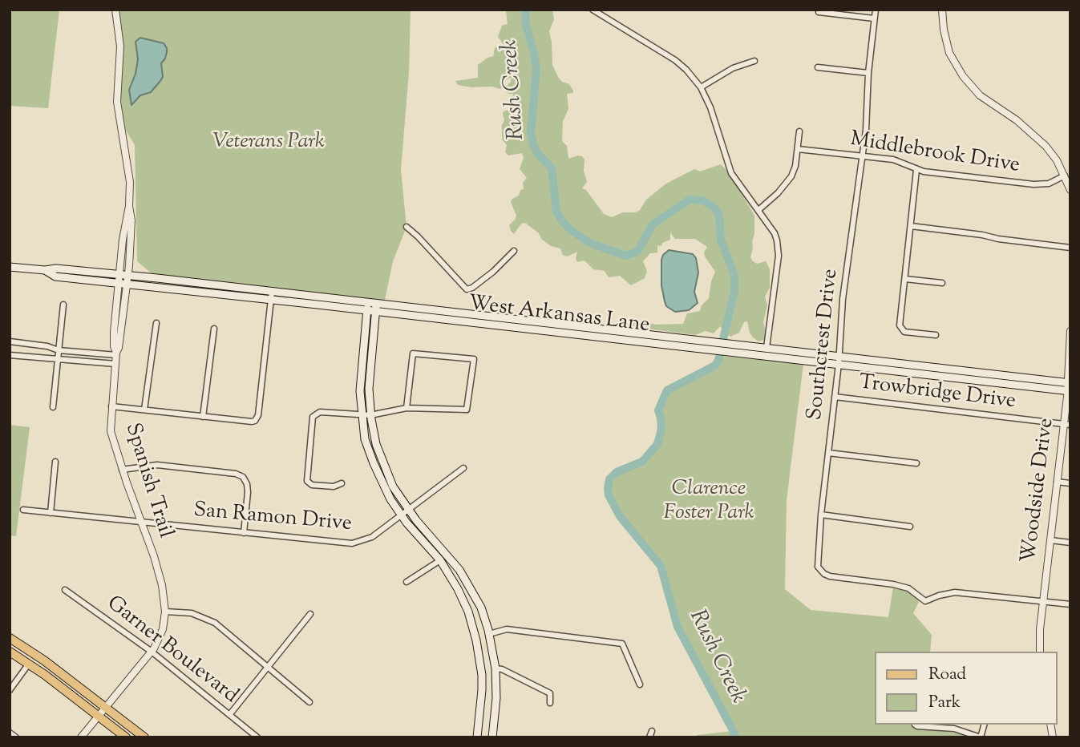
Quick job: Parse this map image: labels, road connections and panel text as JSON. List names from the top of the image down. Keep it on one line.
{"streets":{"main road":["West Arkansas Lane"],"street":["Middlebrook Drive","Southcrest Drive","Trowbridge Drive","Spanish Trail","Woodside Drive","San Ramon Drive","Garner Boulevard"]},"crossings":[["Middlebrook Drive","Southcrest Drive"],["West Arkansas Lane","Southcrest Drive"],["West Arkansas Lane","Spanish Trail"],["West Arkansas Lane","Woodside Drive"],["Southcrest Drive","Trowbridge Drive"],["Southcrest Drive","Woodside Drive"],["Trowbridge Drive","Woodside Drive"],["Spanish Trail","San Ramon Drive"],["Spanish Trail","Garner Boulevard"]],"water":["Rush Creek"],"parks":["Veterans Park","Clarence Foster Park"],"legend":["Road","Park"]}
